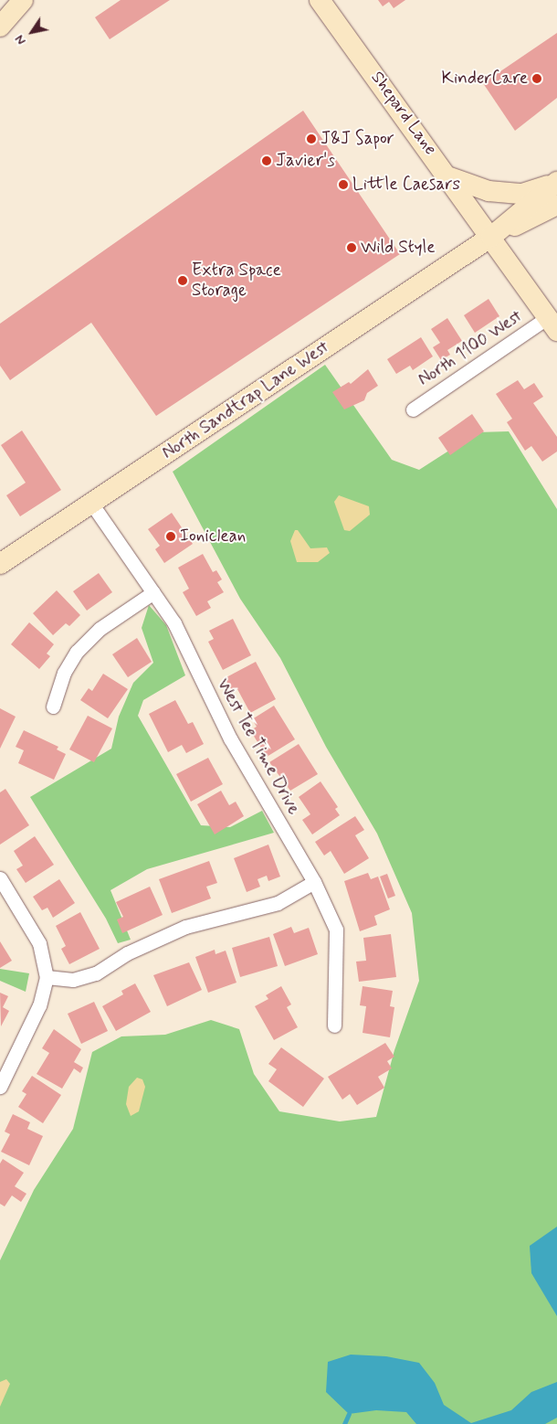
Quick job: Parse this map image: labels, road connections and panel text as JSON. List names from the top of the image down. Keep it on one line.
{"streets":{"street":["Shepard Lane","North 1100 West","North Sandtrap Lane West","West Tee Time Drive"]},"crossings":[["Shepard Lane","North 1100 West"],["Shepard Lane","North Sandtrap Lane West"],["North Sandtrap Lane West","West Tee Time Drive"]],"places":["KinderCare","J&J Sapor","Javier's","Little Caesars","Wild Style","Extra Space Storage","Ioniclean"],"north":"bottom left"}
